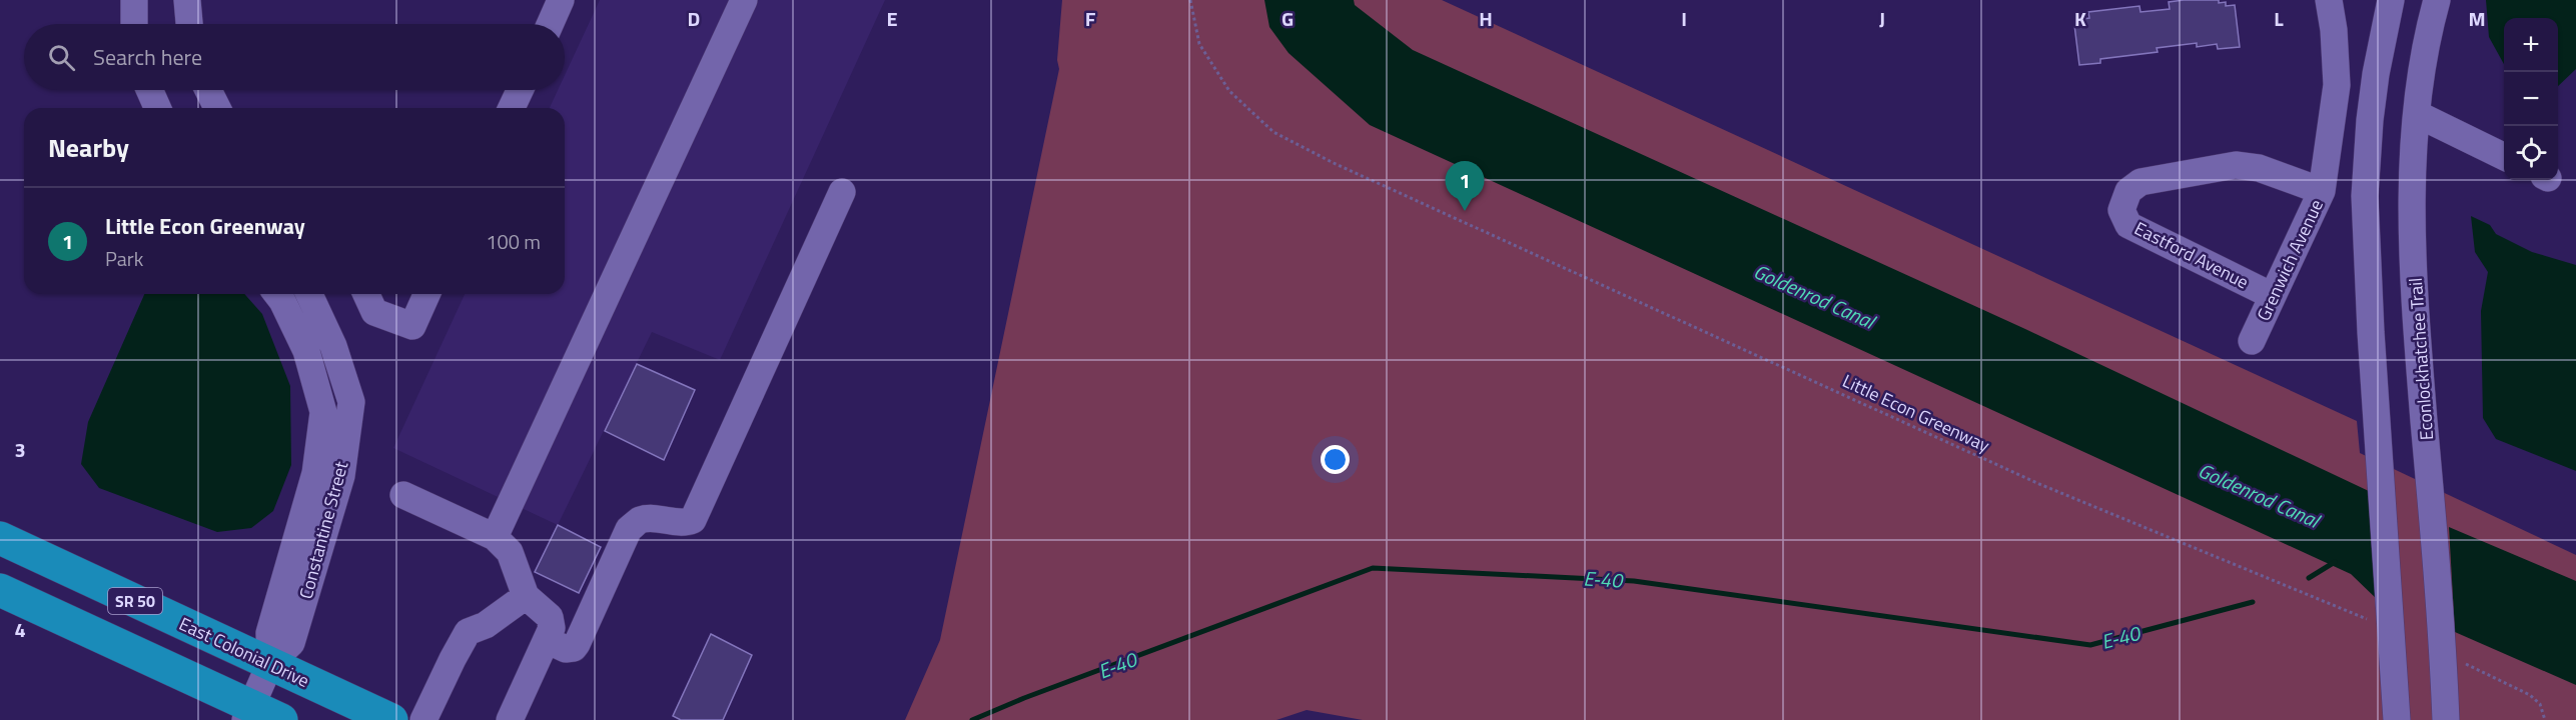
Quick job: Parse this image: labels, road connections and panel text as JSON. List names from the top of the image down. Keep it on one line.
{"streets":{"highway":["SR 50","East Colonial Drive"],"street":["Eastford Avenue","Grenwich Avenue","Econlockhatchee Trail","Constantine Street"],"path":["Little Econ Greenway"]},"crossings":[["Eastford Avenue","Grenwich Avenue"],["Constantine Street","SR 50"],["Constantine Street","East Colonial Drive"]],"water":["Goldenrod Canal","E-40"],"page":{"map_buttons":["+","−"],"search":"Search here","heading":"Nearby","pins":"1","list":[{"mark":"1","name":"Little Econ Greenway","note":"Park","value":"100 m"}]},"grid":{"columns":["D","E","F","G","H","I","J","K","L","M"],"rows":["3","4"]}}
